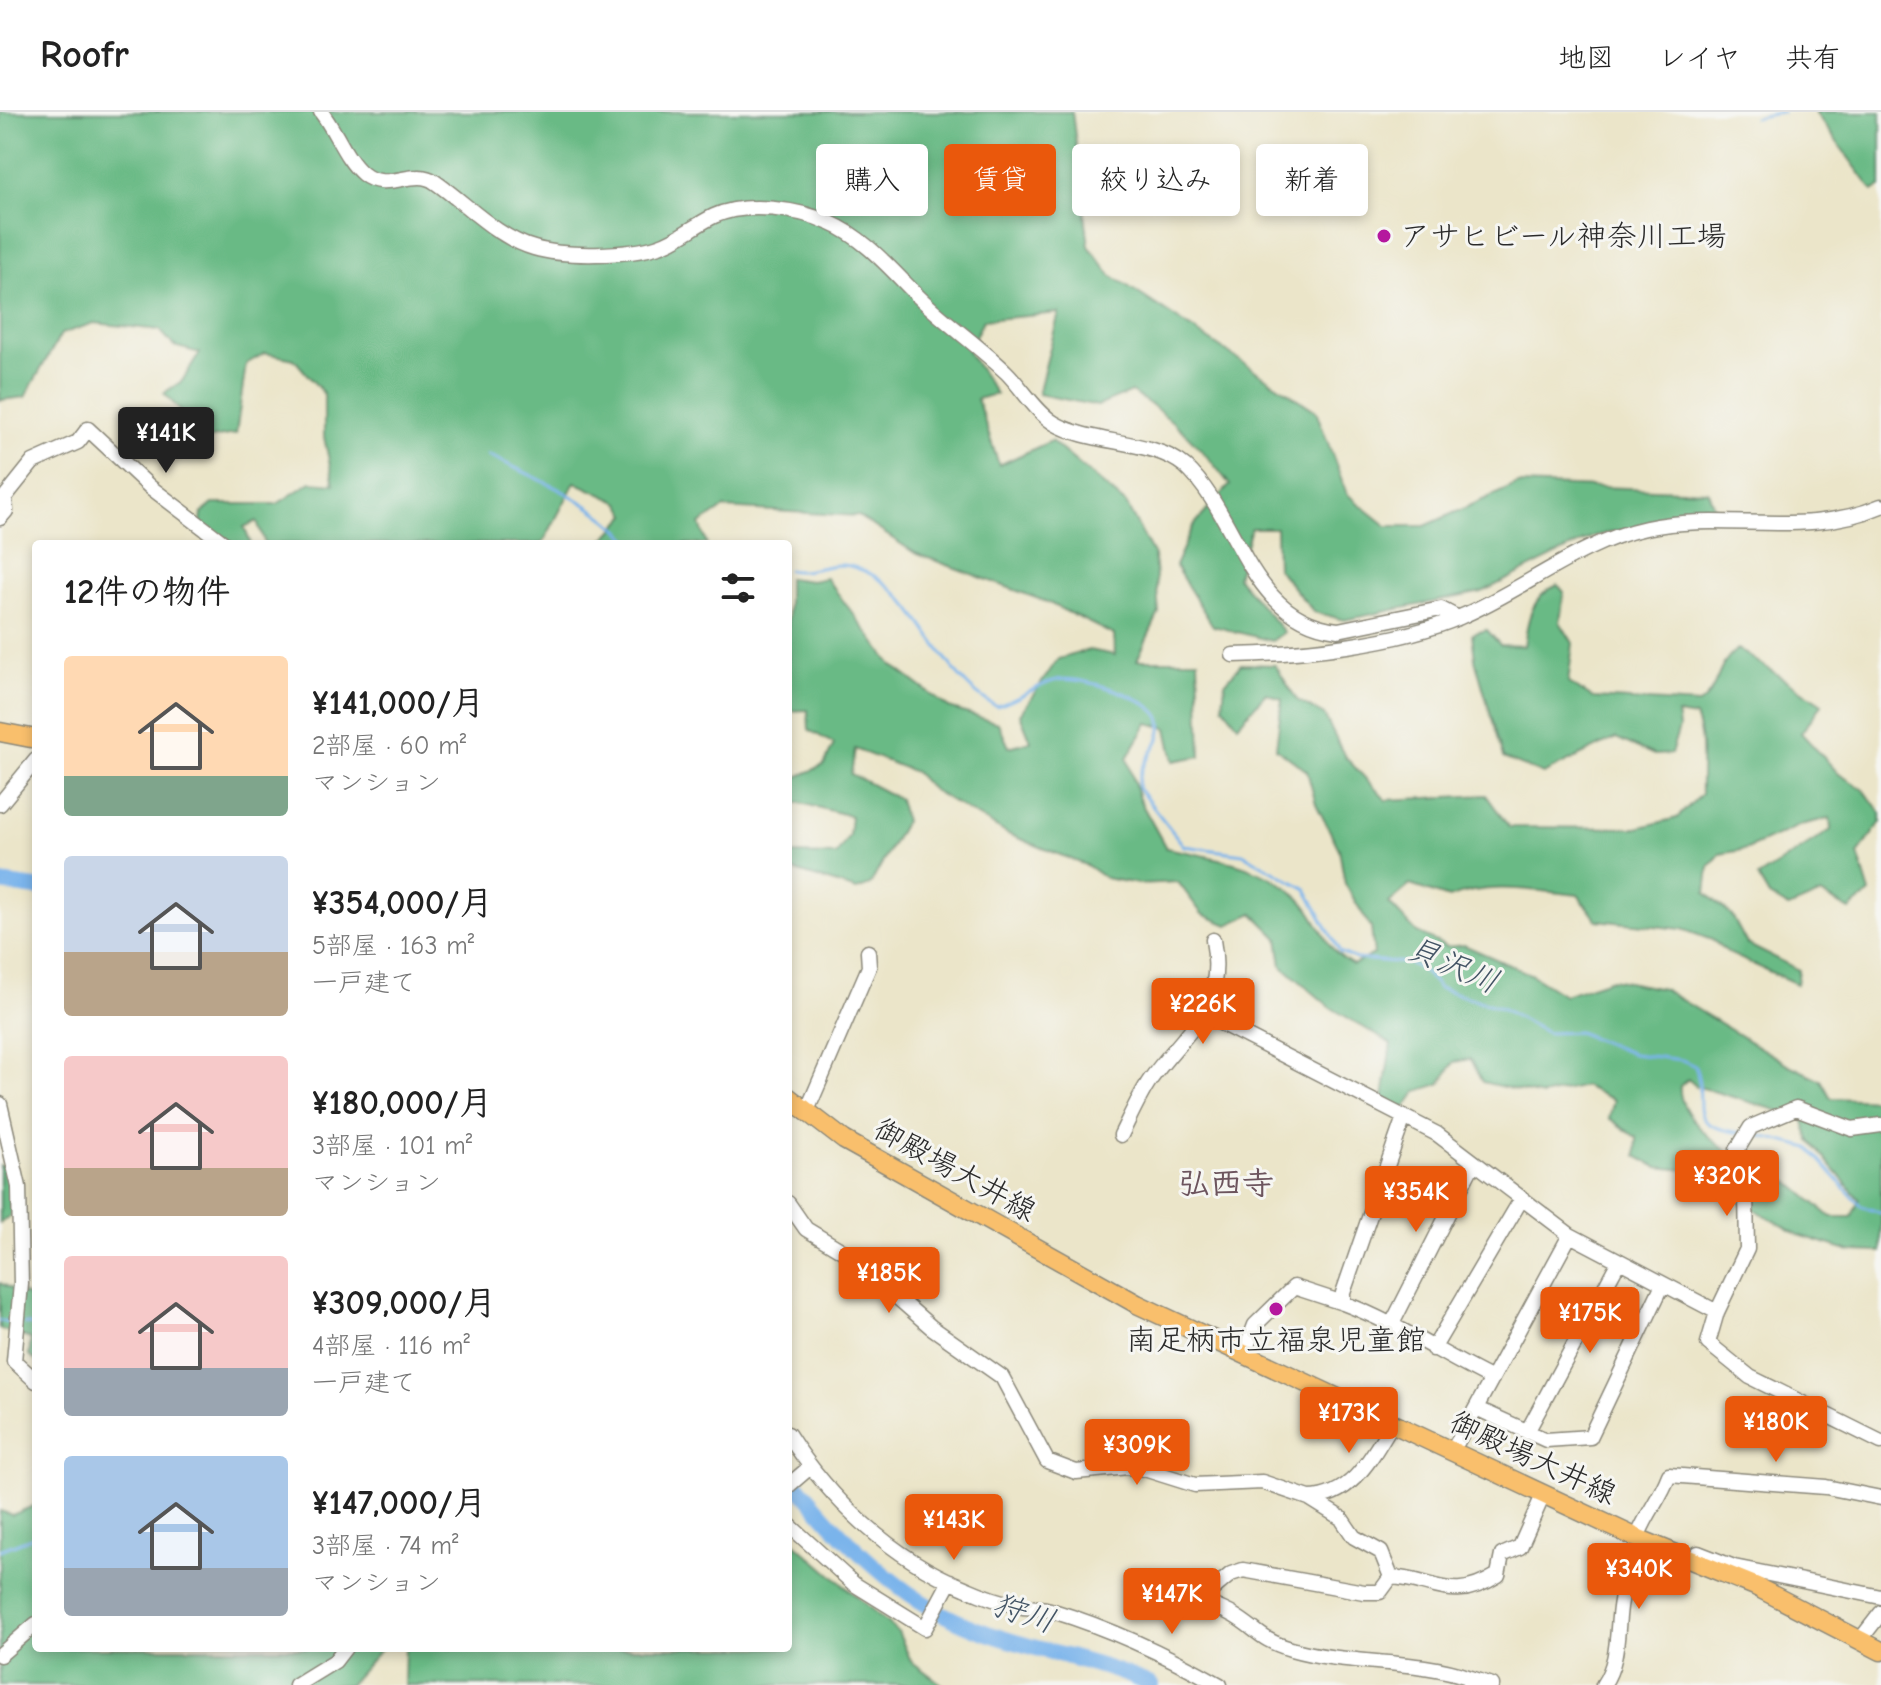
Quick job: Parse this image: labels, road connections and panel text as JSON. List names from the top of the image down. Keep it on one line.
{"streets":{"main road":["御殿場大井線"]},"districts":["弘西寺"],"water":["貝沢川","狩川"],"places":["アサヒビール神奈川工場","南足柄市立福泉児童館"],"page":{"header":"Roofr","nav":["地図","レイヤ","共有"],"chip":["購入","賃貸","絞り込み","新着"],"price":["¥141K","¥226K","¥320K","¥354K","¥185K","¥175K","¥173K","¥180K","¥309K","¥143K","¥340K","¥147K"],"heading":"12件の物件","list":[{"name":"¥141,000/月","note":"2部屋 · 60 m² · マンション"},{"name":"¥354,000/月","note":"5部屋 · 163 m² · 一戸建て"},{"name":"¥180,000/月","note":"3部屋 · 101 m² · マンション"},{"name":"¥309,000/月","note":"4部屋 · 116 m² · 一戸建て"},{"name":"¥147,000/月","note":"3部屋 · 74 m² · マンション"}]}}
